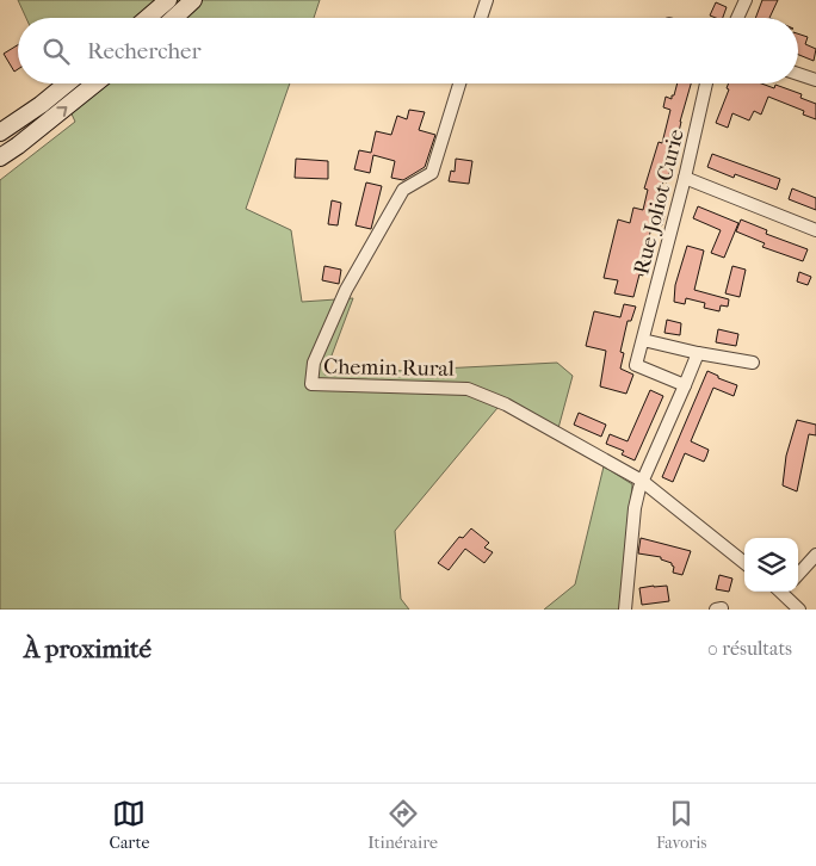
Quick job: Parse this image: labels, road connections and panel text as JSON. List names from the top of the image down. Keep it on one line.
{"streets":{"street":["Rue Joliot Curie","Chemin Rural"]},"page":{"search":"Rechercher","heading":["À proximité","0 résultats"],"nav":["Carte","Itinéraire","Favoris"]}}
